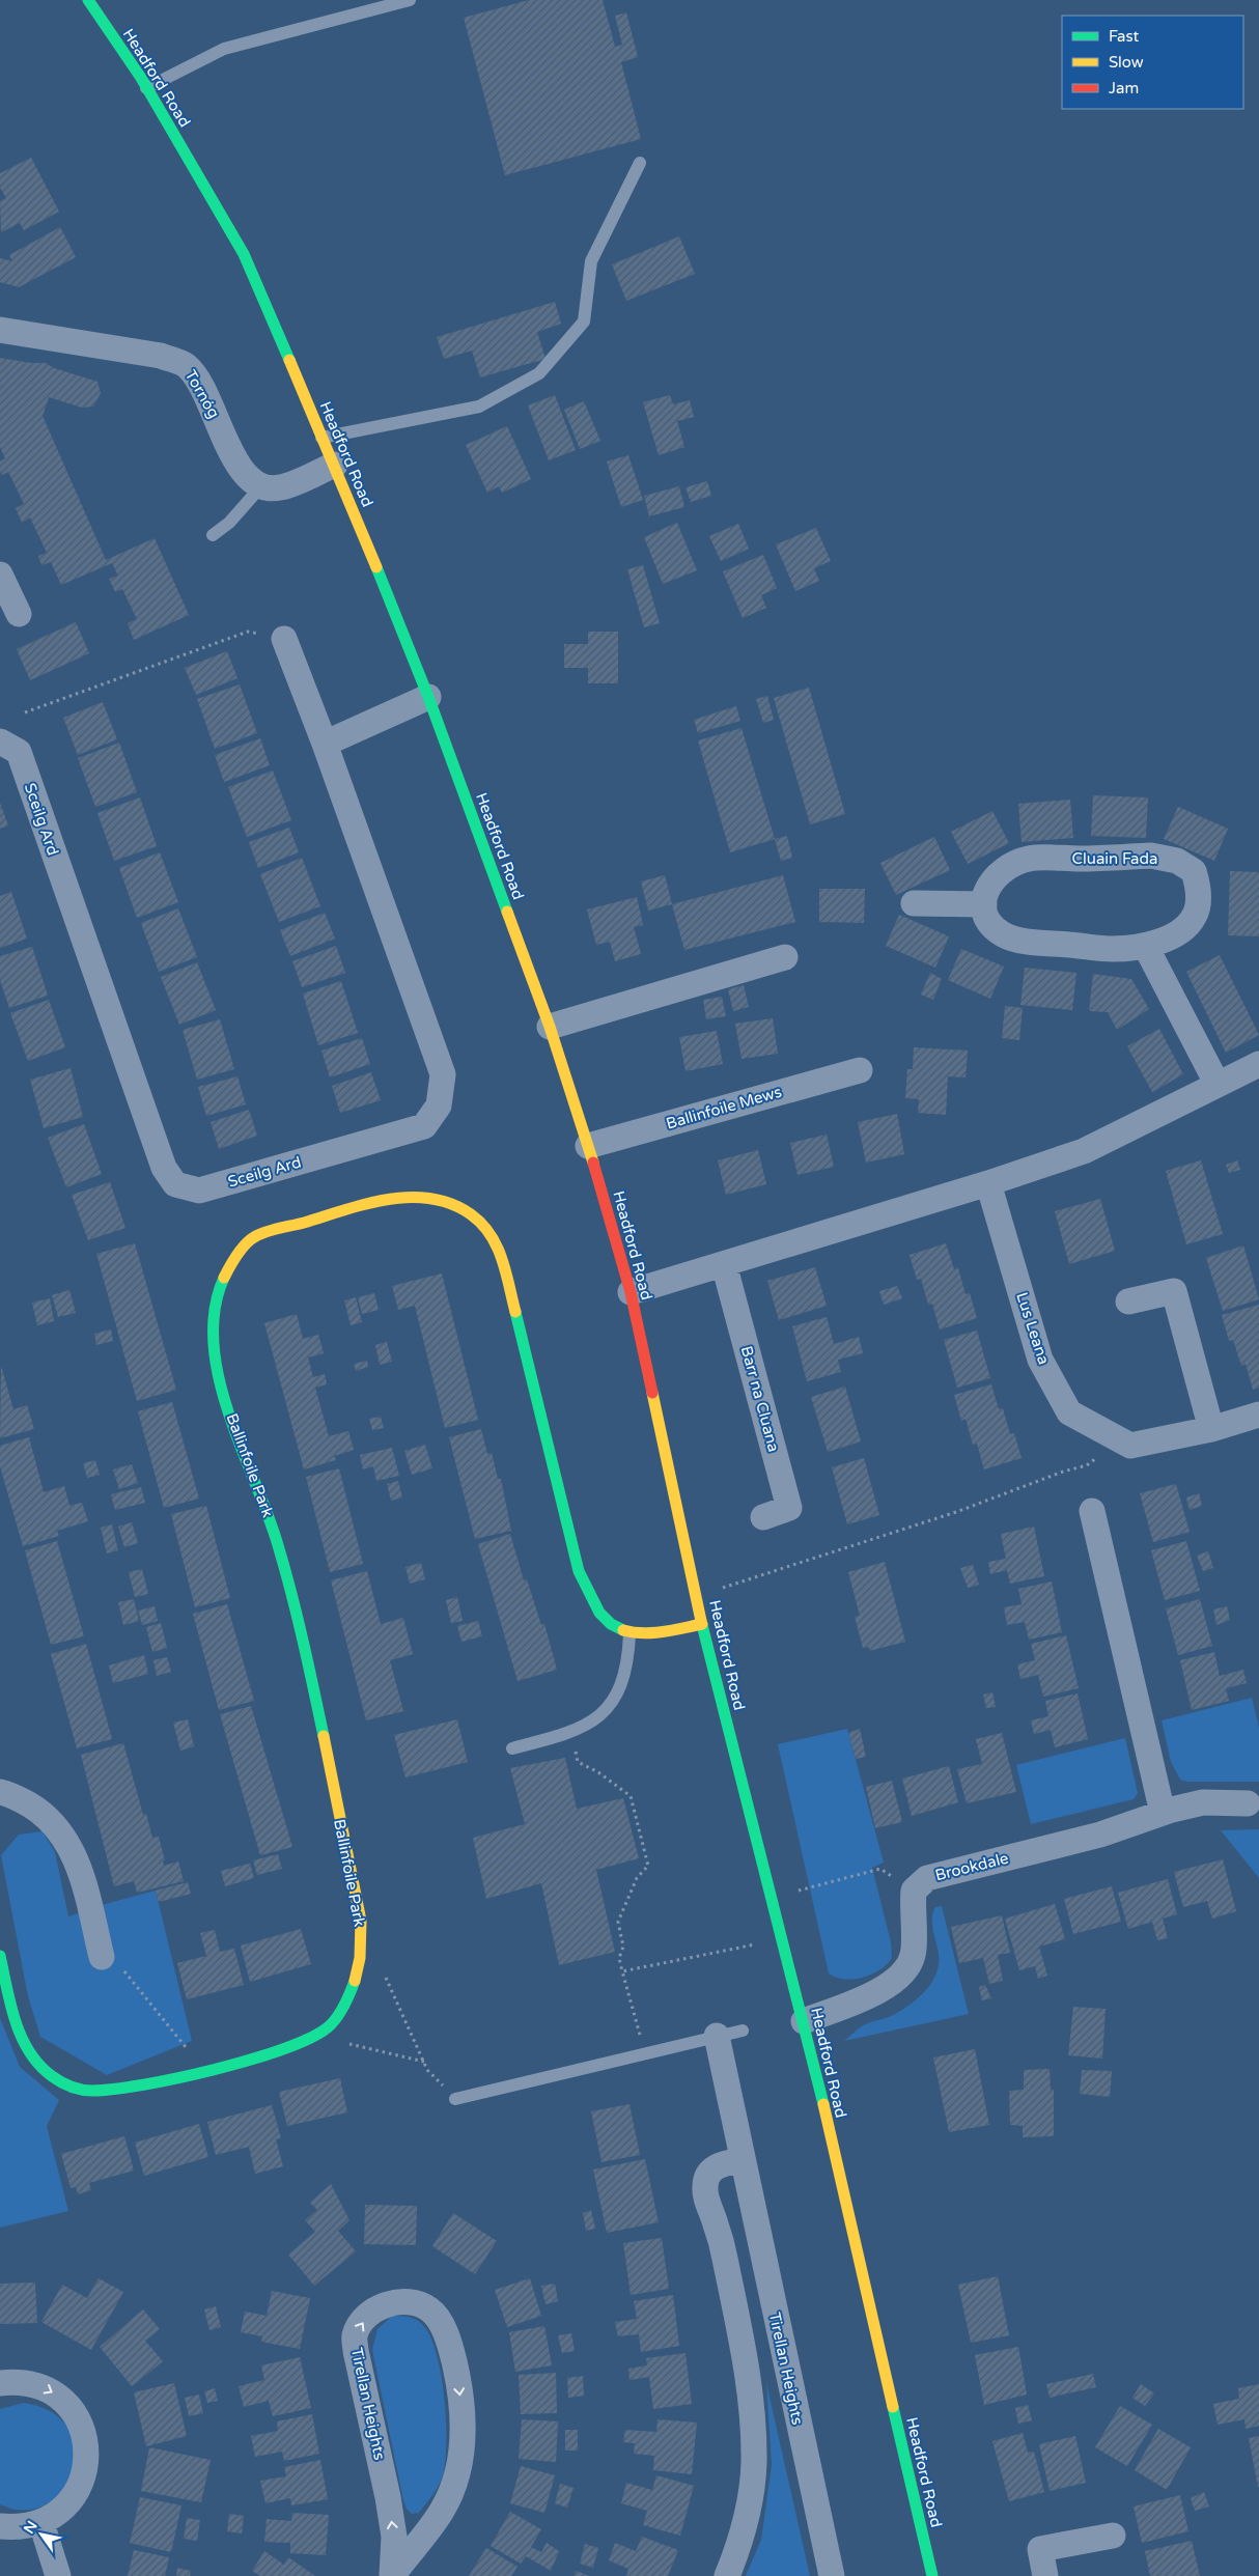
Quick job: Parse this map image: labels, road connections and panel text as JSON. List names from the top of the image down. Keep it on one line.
{"streets":{"main road":["Headford Road","Ballinfoile Park"],"street":["Tornóg","Sceilg Ard","Cluain Fada","Ballinfoile Mews","Lus Leana","Barr na Cluana","Brookdale","Tirellan Heights"]},"crossings":[["Headford Road","Ballinfoile Mews"]],"legend":["Fast","Slow","Jam"],"north":"top left"}
